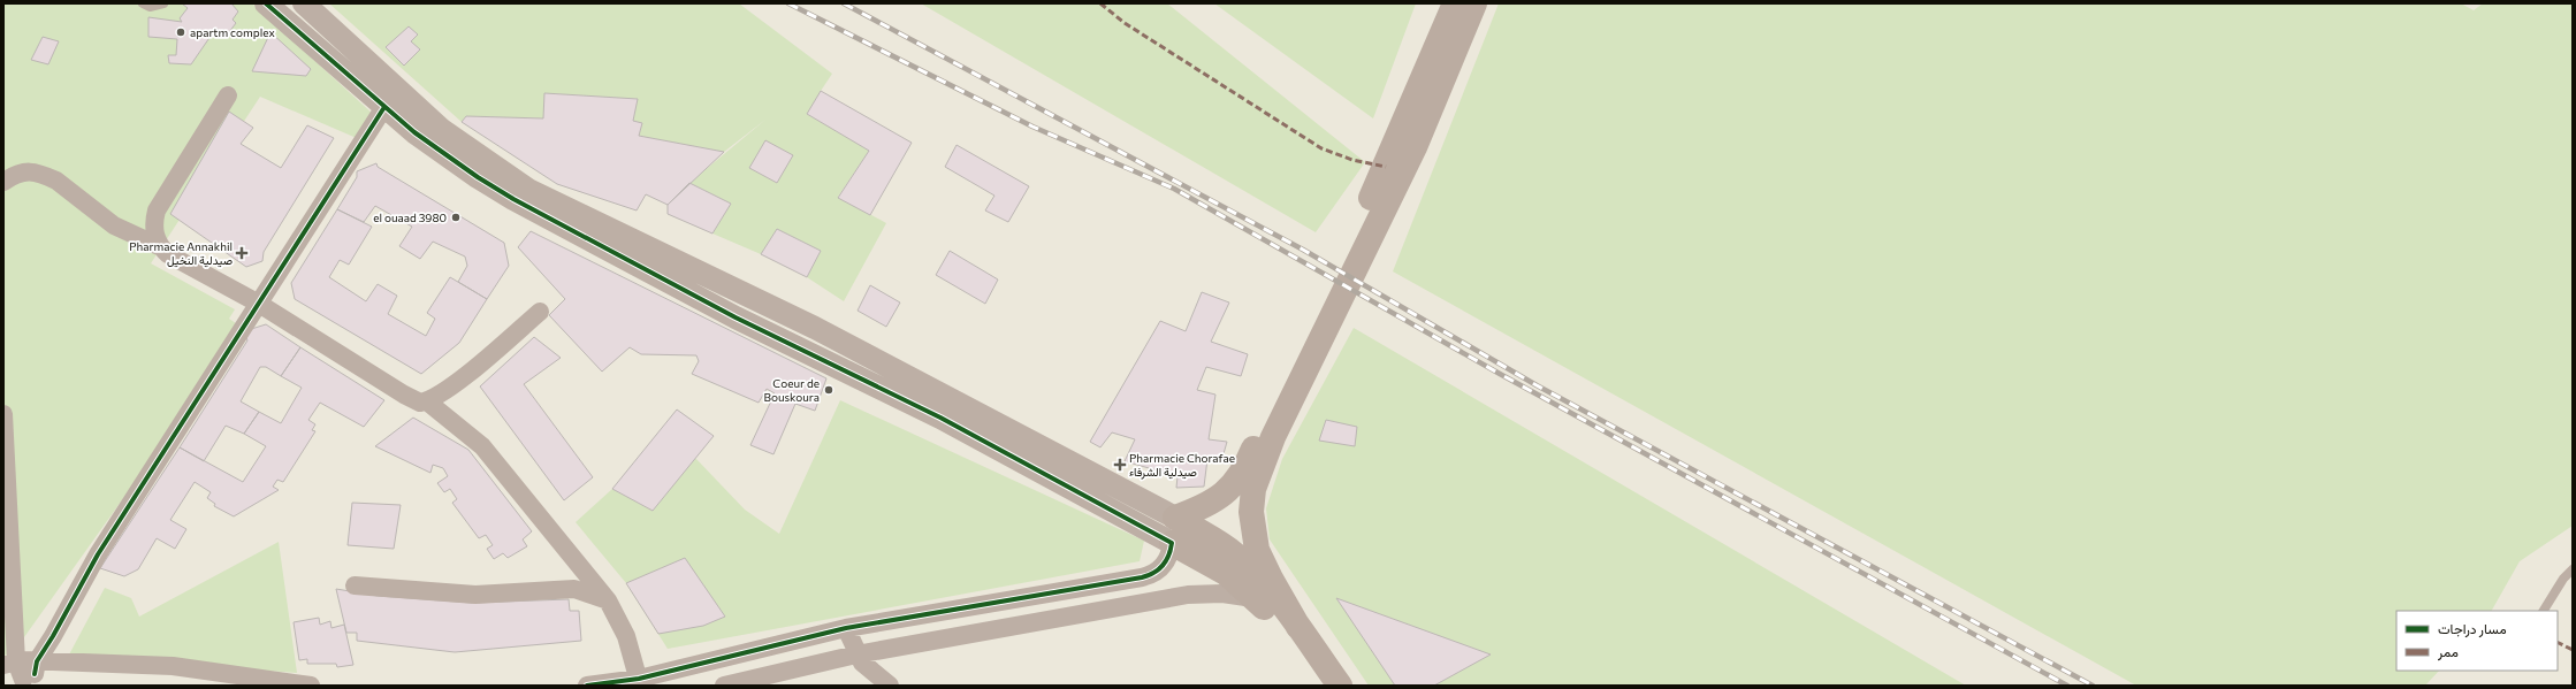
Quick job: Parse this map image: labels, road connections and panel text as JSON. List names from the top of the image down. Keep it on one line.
{"places":{"other":["apartm complex","el ouaad 3980","Coeur de Bouskoura"],"health":["Pharmacie Annakhil صيدلية النخيل","Pharmacie Chorafae صيدلية الشرفاء"]},"legend":["مسار دراجات","ممر"]}
